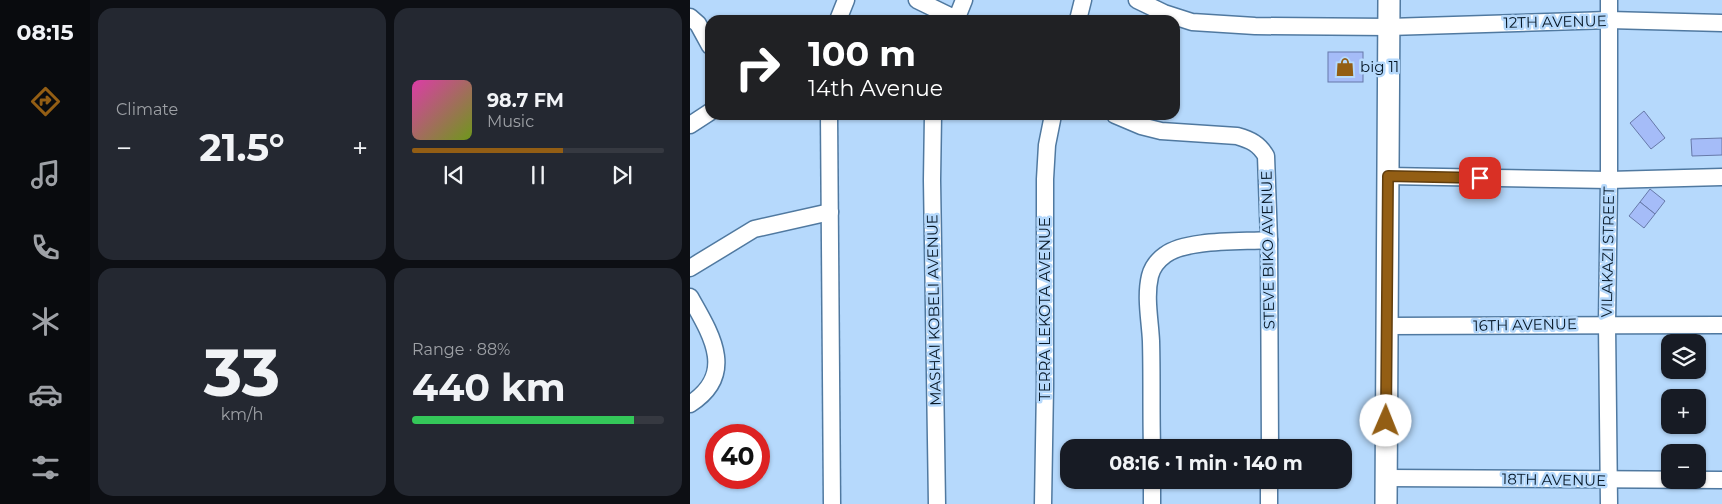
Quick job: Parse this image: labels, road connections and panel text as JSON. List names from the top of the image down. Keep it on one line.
{"streets":{"street":["12TH AVENUE","STEVE BIKO AVENUE","VILAKAZI STREET","TERRA LEKOTA AVENUE","MASHAI KOBELI AVENUE","16TH AVENUE","18TH AVENUE"]},"crossings":[["12TH AVENUE","VILAKAZI STREET"],["VILAKAZI STREET","16TH AVENUE"],["VILAKAZI STREET","18TH AVENUE"]],"places":{"shop":["big 11"]},"page":{"tabs":"08:15","tile":["Climate",["33","km/h"],["Range · 88%","440 km"]],"turn":["100 m","14th Avenue"],"song":["98.7 FM","Music"],"heat":["−","21.5°","+"],"map_buttons":["+","−"],"limit":"40","trip":"08:16 · 1 min · 140 m"}}
